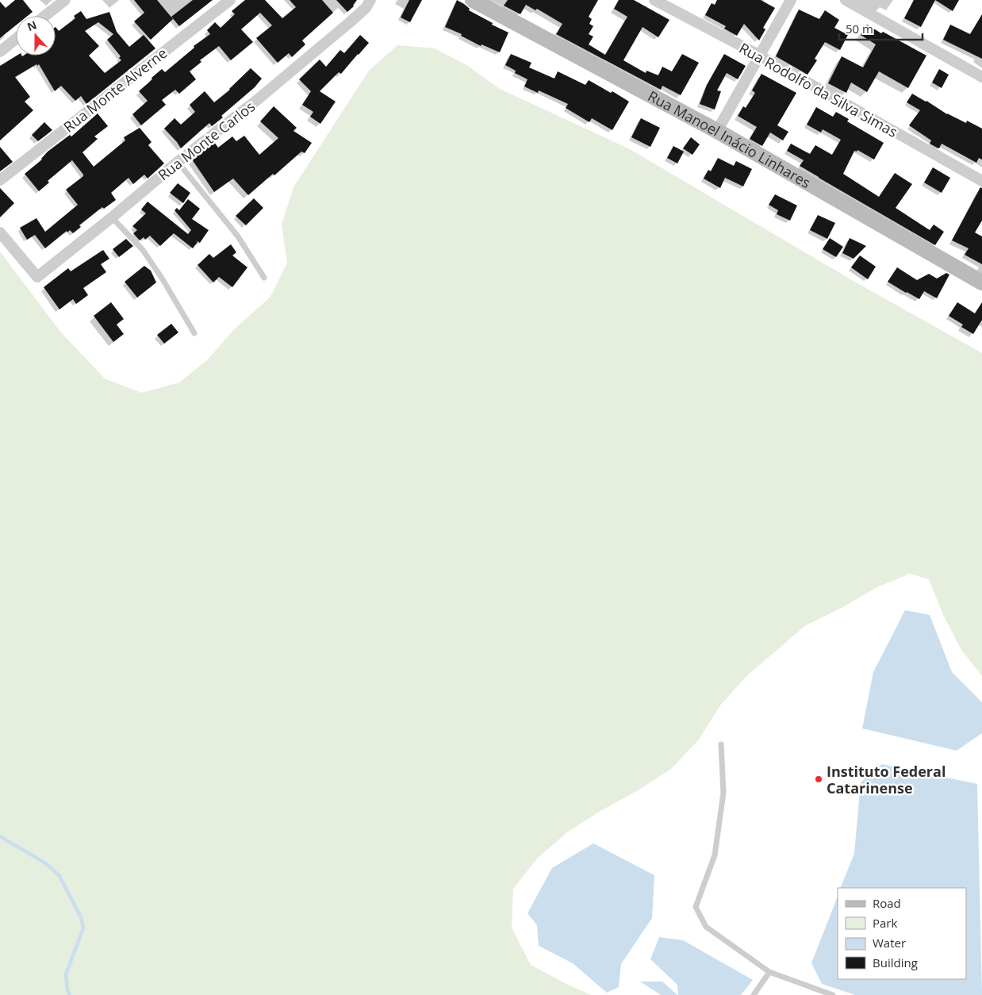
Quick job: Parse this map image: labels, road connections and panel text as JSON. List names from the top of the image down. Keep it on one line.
{"streets":{"main road":["Rua Manoel Inácio Linhares"],"street":["Rua Monte Alverne","Rua Rodolfo da Silva Simas","Rua Monte Carlos"]},"places":["Instituto Federal Catarinense"],"legend":["Road","Park","Water","Building"],"scale_bar":"50 m","north":"top"}
